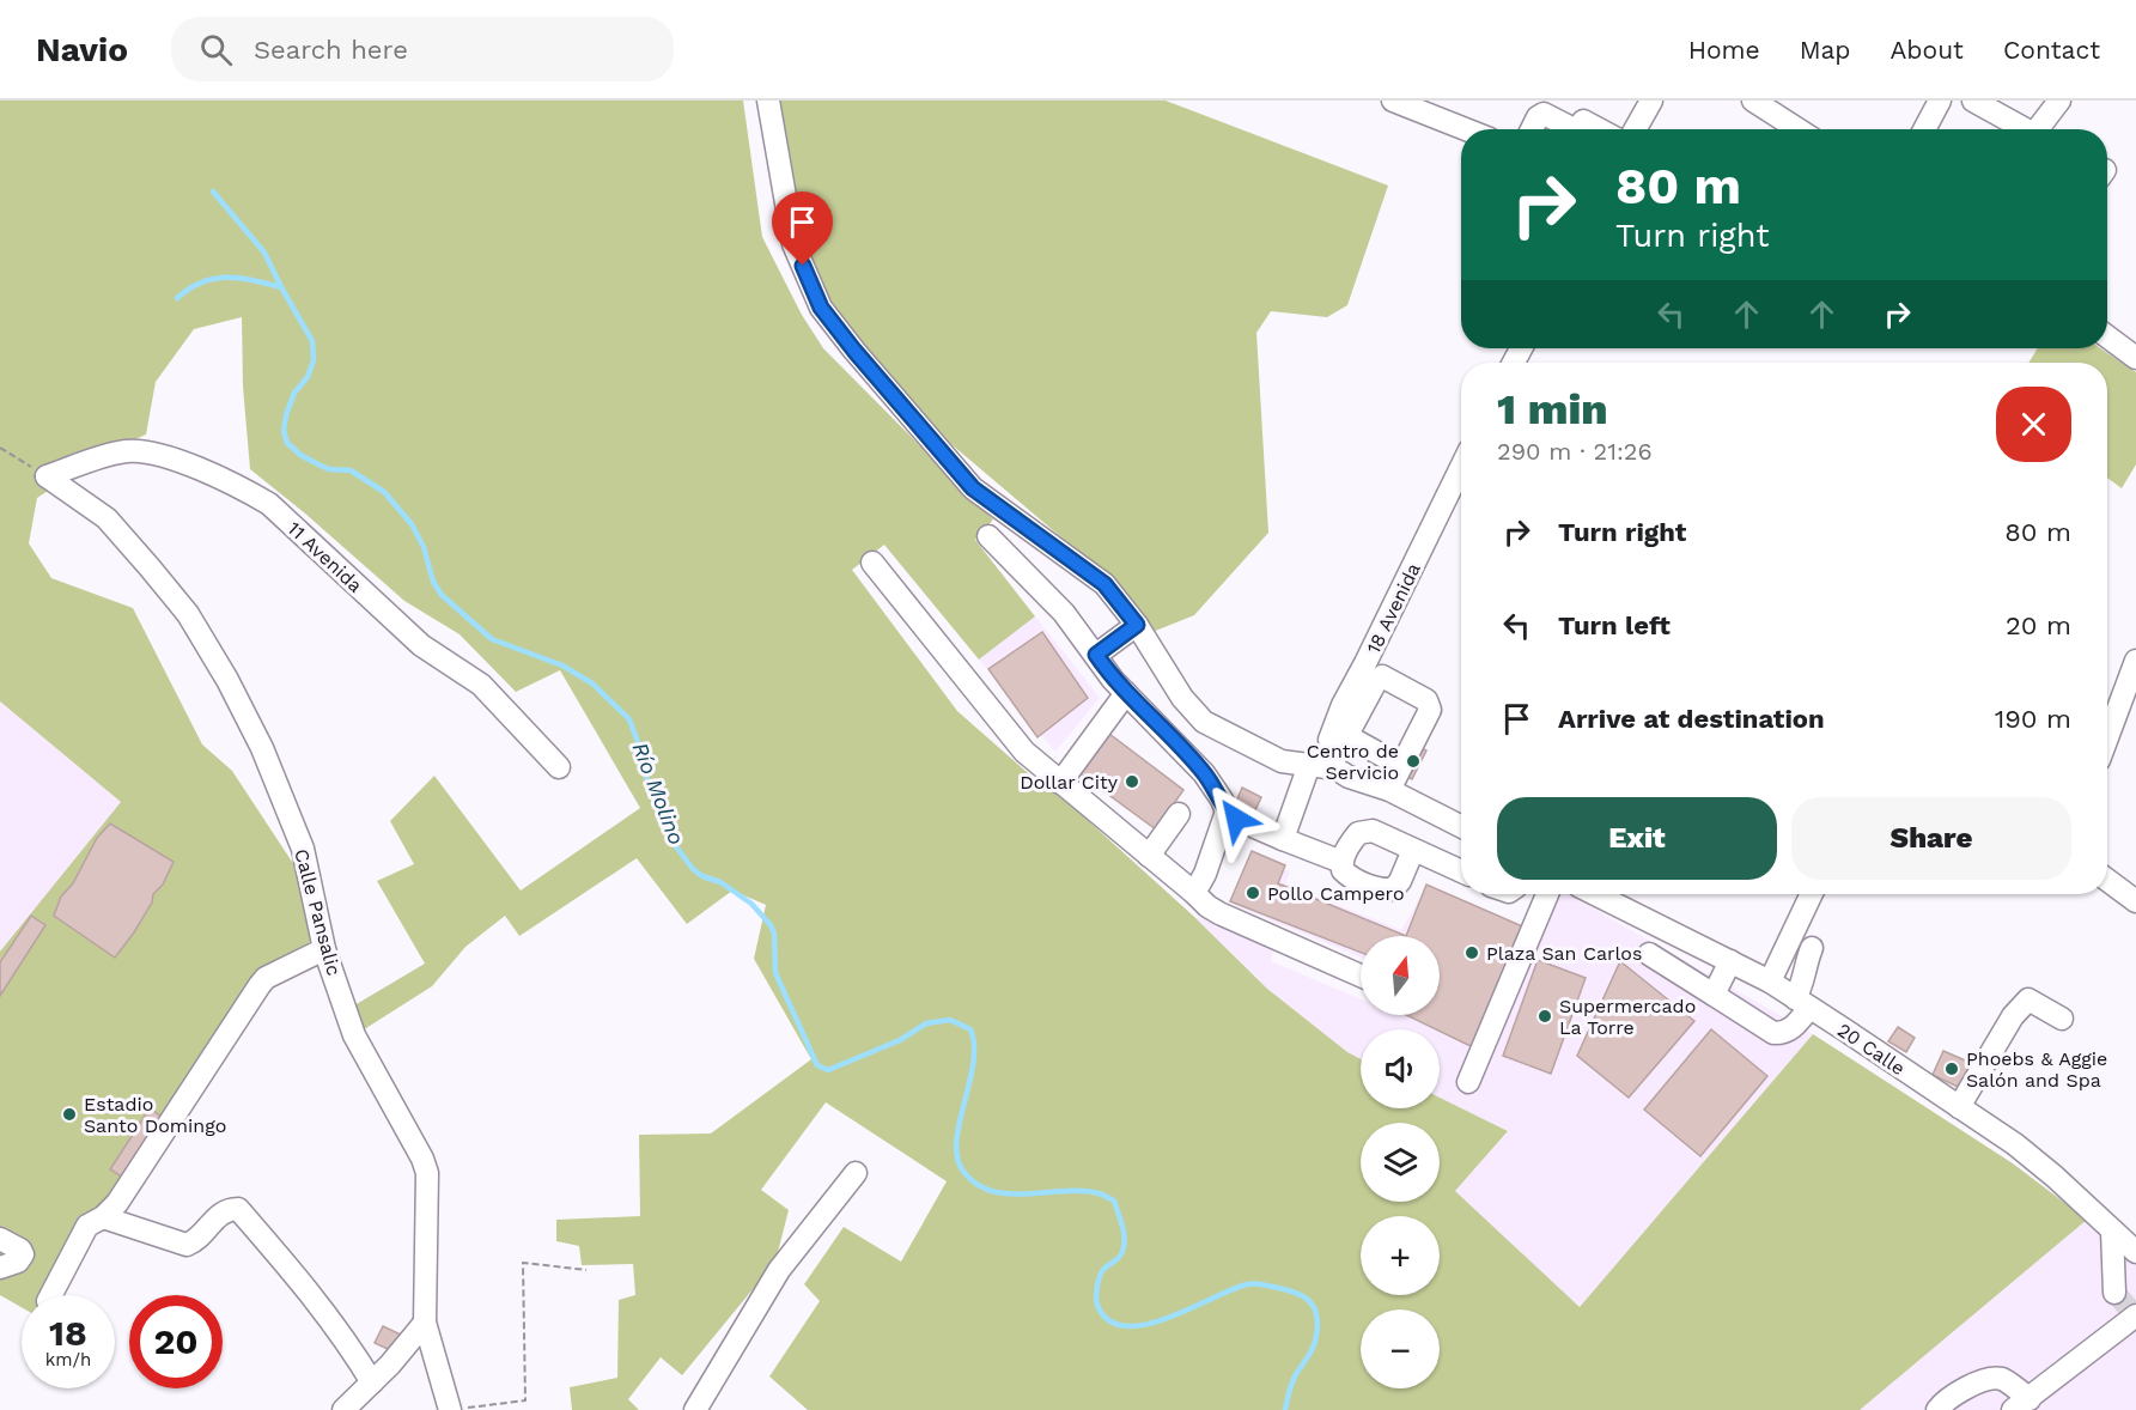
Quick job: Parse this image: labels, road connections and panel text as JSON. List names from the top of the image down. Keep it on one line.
{"streets":{"street":["11 Avenida","18 Avenida","Calle Pansalic","20 Calle"]},"crossings":[["11 Avenida","Calle Pansalic"]],"water":["Río Molino"],"places":["Centro de Servicio","Dollar City","Pollo Campero","Plaza San Carlos","Supermercado La Torre","Phoebs & Aggie Salón and Spa","Estadio Santo Domingo"],"north":"top","page":{"header":"Navio","search":"Search here","nav":["Home","Map","About","Contact"],"turn":["80 m","Turn right"],"heading":["1 min","290 m · 21:26"],"list":[{"name":"Turn right","value":"80 m"},{"name":"Turn left","value":"20 m"},{"name":"Arrive at destination","value":"190 m"}],"buttons":["Exit","Share"],"map_buttons":["+","−"],"speed":"18 km/h","limit":"20"}}
